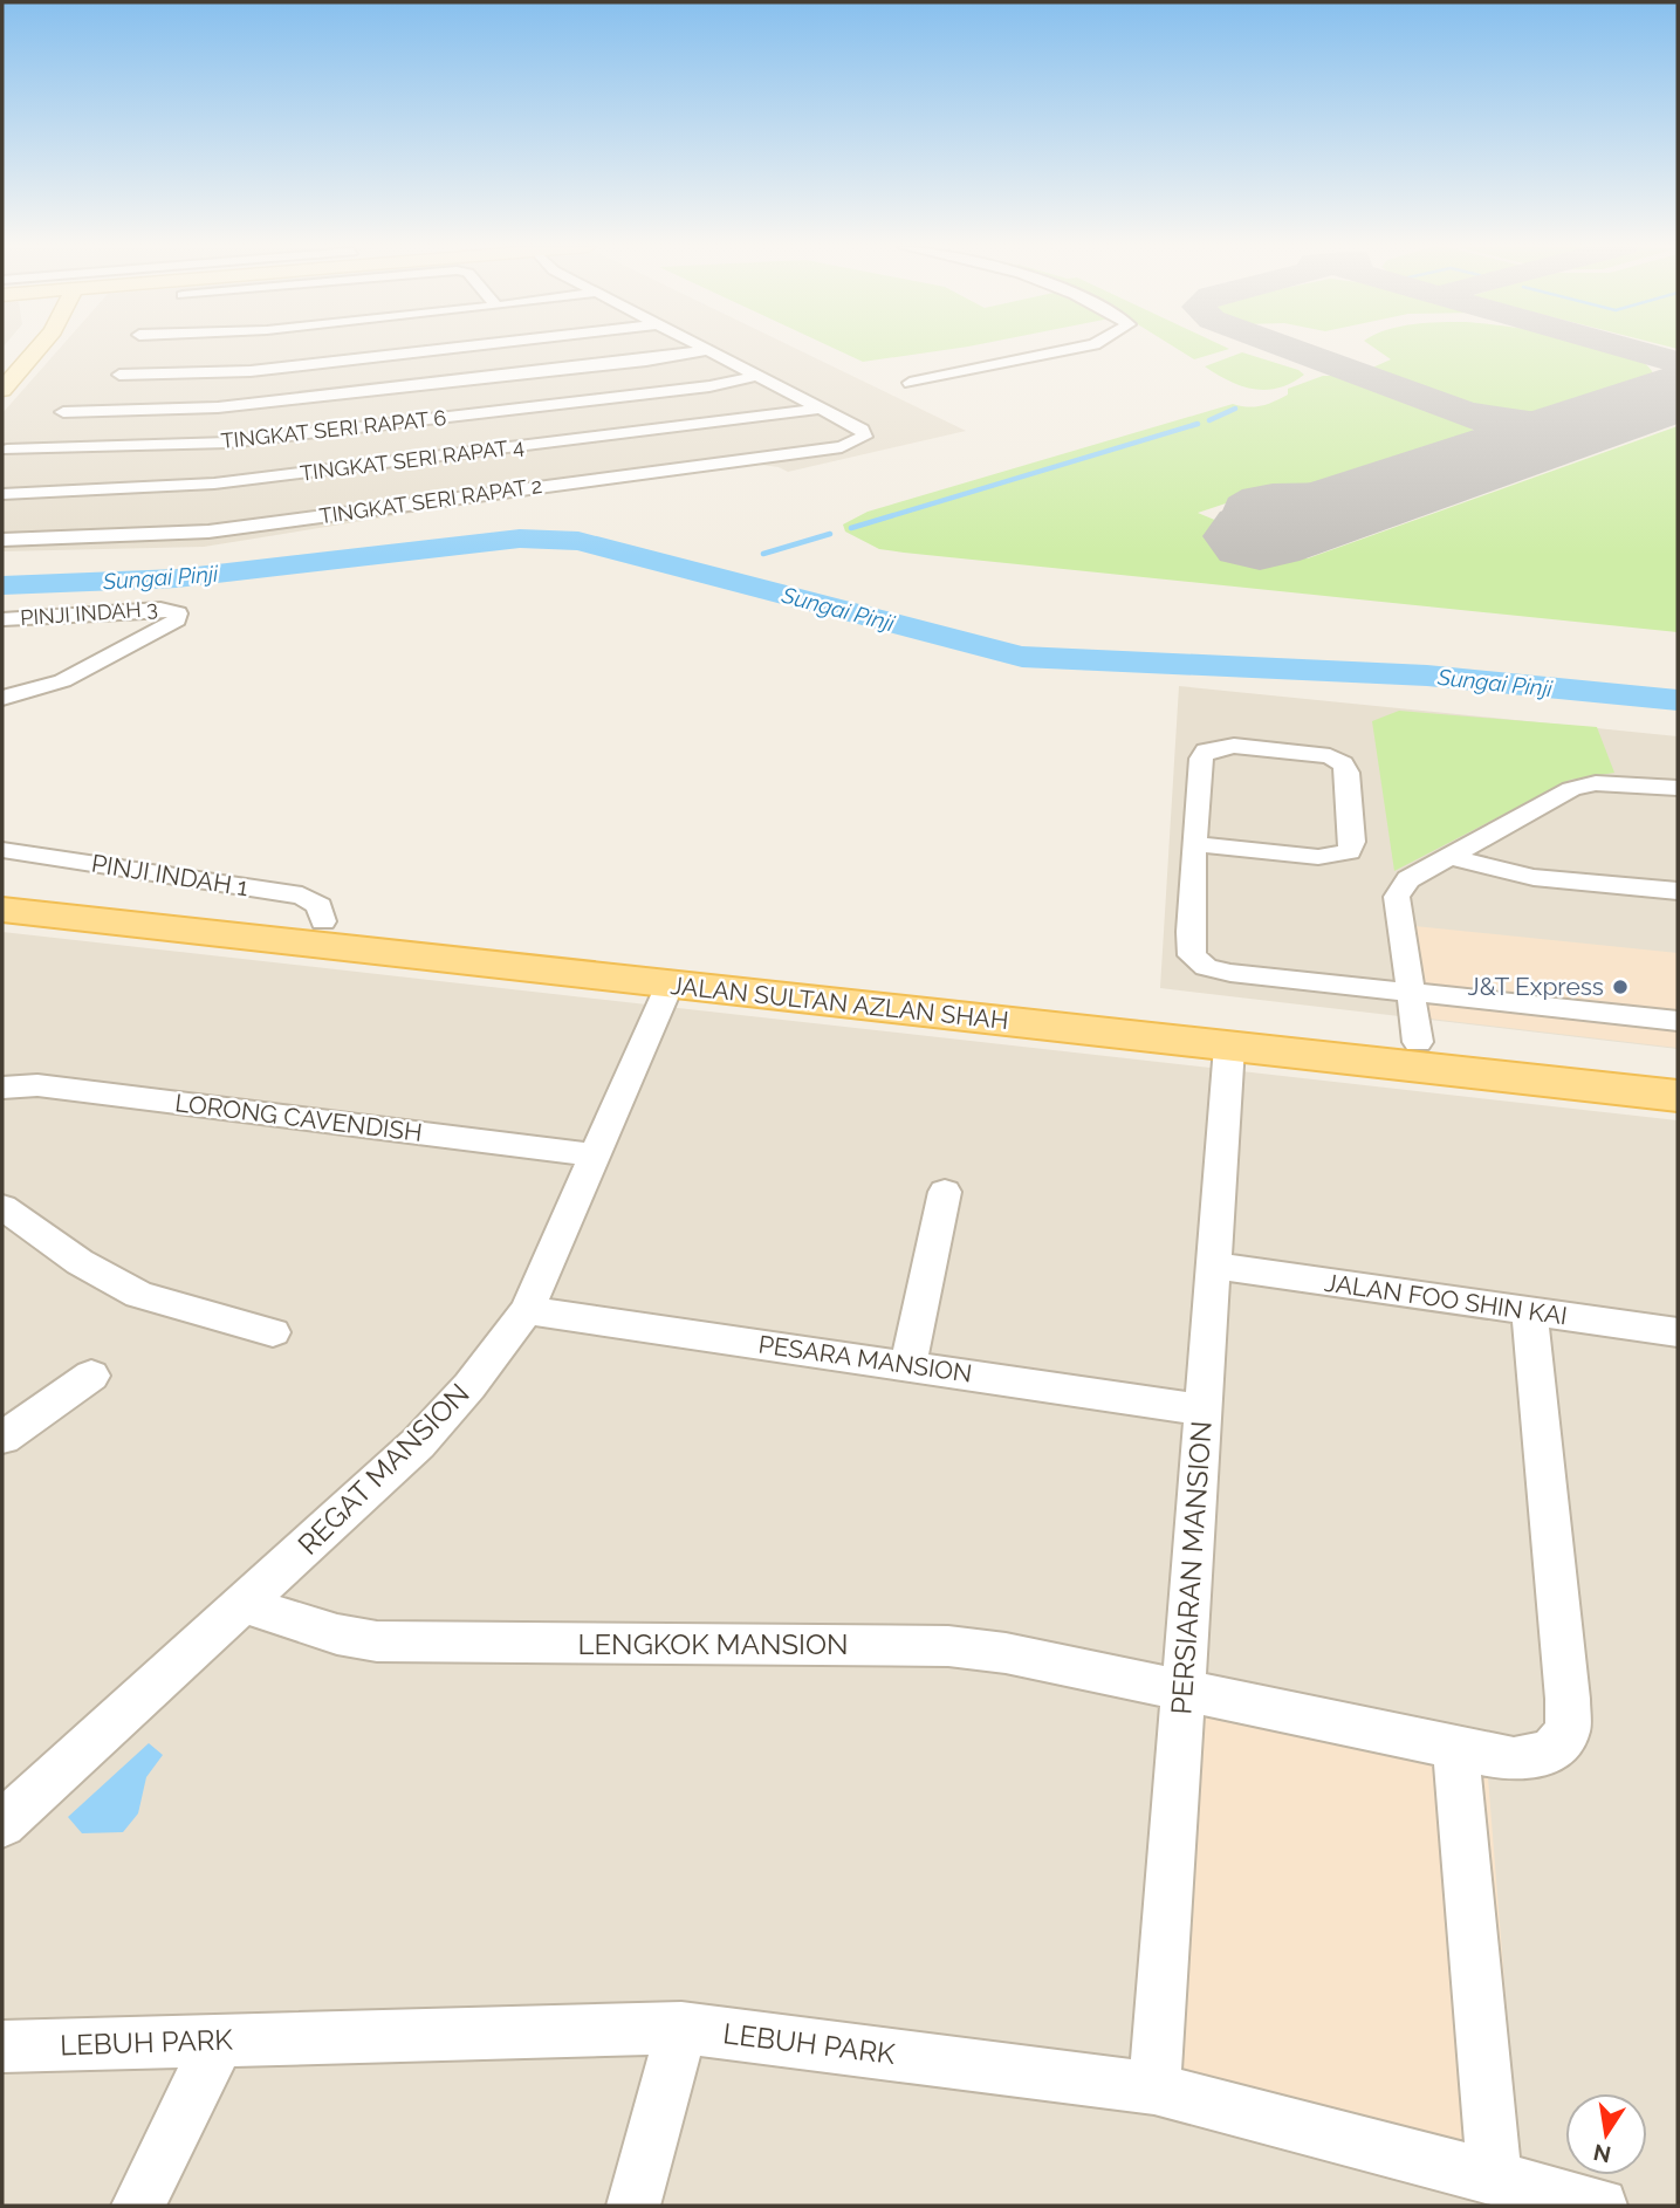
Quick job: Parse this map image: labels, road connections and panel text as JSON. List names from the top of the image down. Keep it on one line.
{"streets":{"main road":["JALAN SULTAN AZLAN SHAH"],"street":["TINGKAT SERI RAPAT 6","TINGKAT SERI RAPAT 4","TINGKAT SERI RAPAT 2","PINJI INDAH 3","PINJI INDAH 1","LORONG CAVENDISH","JALAN FOO SHIN KAI","PESARA MANSION","REGAT MANSION","PERSIARAN MANSION","LENGKOK MANSION","LEBUH PARK"]},"crossings":[["TINGKAT SERI RAPAT 4","TINGKAT SERI RAPAT 2"],["PINJI INDAH 1","JALAN SULTAN AZLAN SHAH"],["JALAN SULTAN AZLAN SHAH","REGAT MANSION"],["JALAN SULTAN AZLAN SHAH","PERSIARAN MANSION"],["LORONG CAVENDISH","REGAT MANSION"],["JALAN FOO SHIN KAI","PERSIARAN MANSION"],["JALAN FOO SHIN KAI","LENGKOK MANSION"],["PESARA MANSION","REGAT MANSION"],["PESARA MANSION","PERSIARAN MANSION"],["REGAT MANSION","LENGKOK MANSION"],["PERSIARAN MANSION","LENGKOK MANSION"],["PERSIARAN MANSION","LEBUH PARK"]],"water":["Sungai Pinji"],"places":["J&T Express"],"north":"bottom"}
